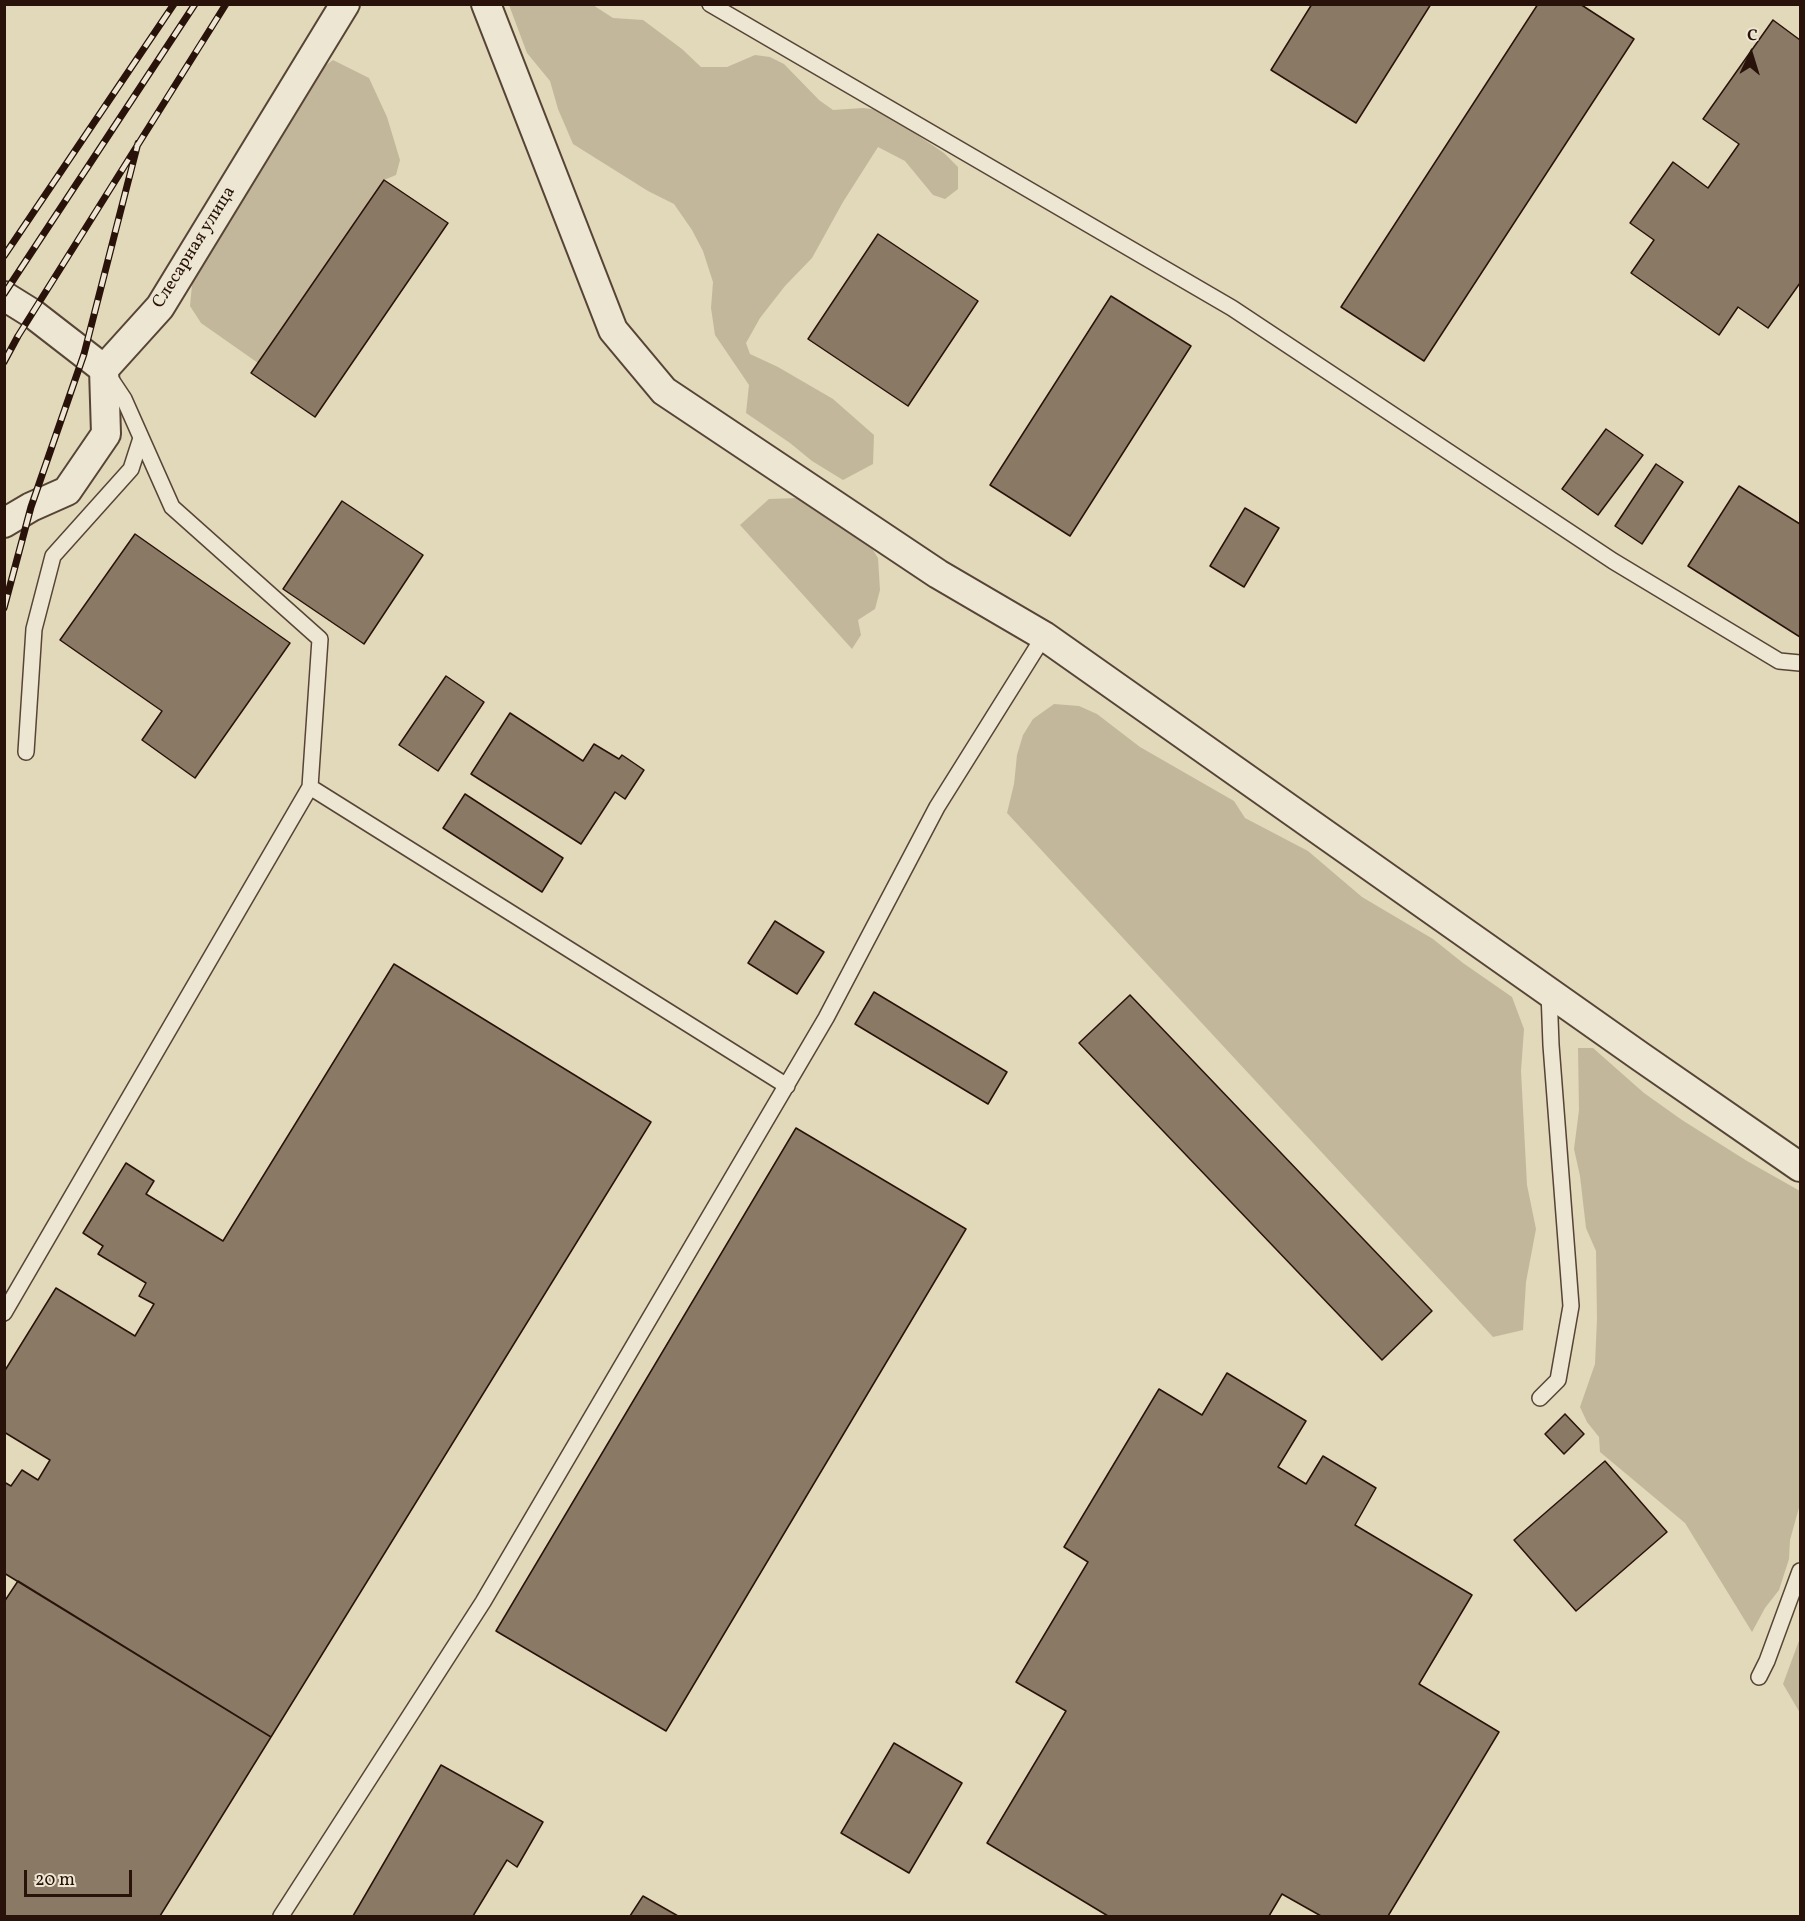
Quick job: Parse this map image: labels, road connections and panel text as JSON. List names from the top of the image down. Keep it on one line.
{"streets":{"street":["Слесарная улица"]},"scale_bar":"20 m","north":"top"}
